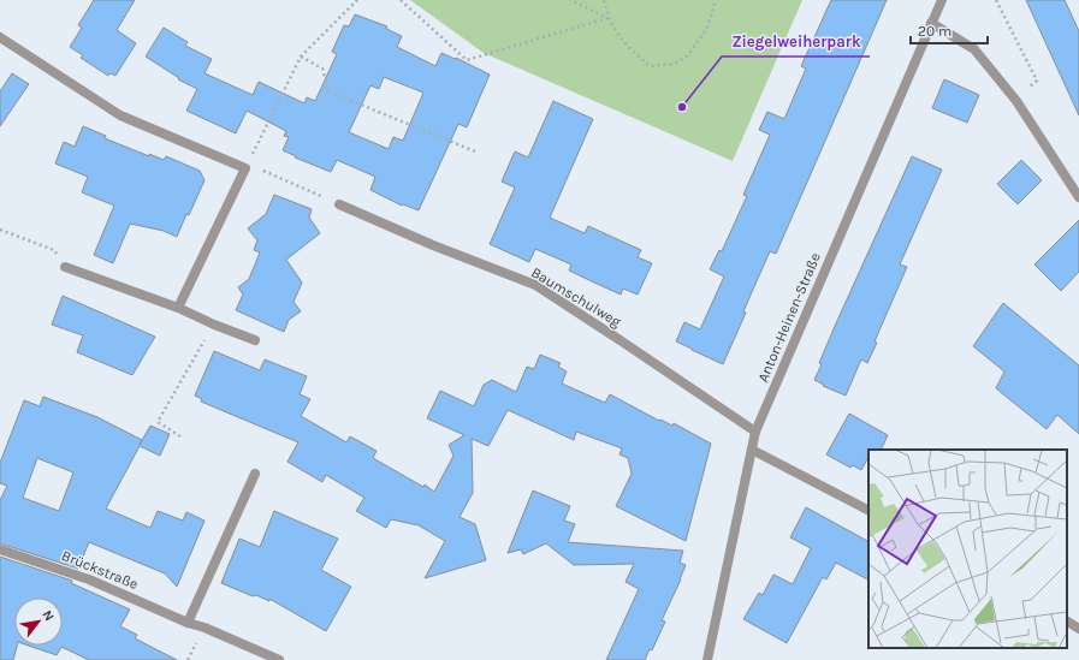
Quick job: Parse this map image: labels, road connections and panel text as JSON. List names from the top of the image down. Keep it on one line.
{"streets":{"street":["Baumschulweg","Anton-Heinen-Straße","Brückstraße"]},"crossings":[["Baumschulweg","Anton-Heinen-Straße"]],"places":["Ziegelweiherpark"],"scale_bar":"20 m","north":"top right"}
